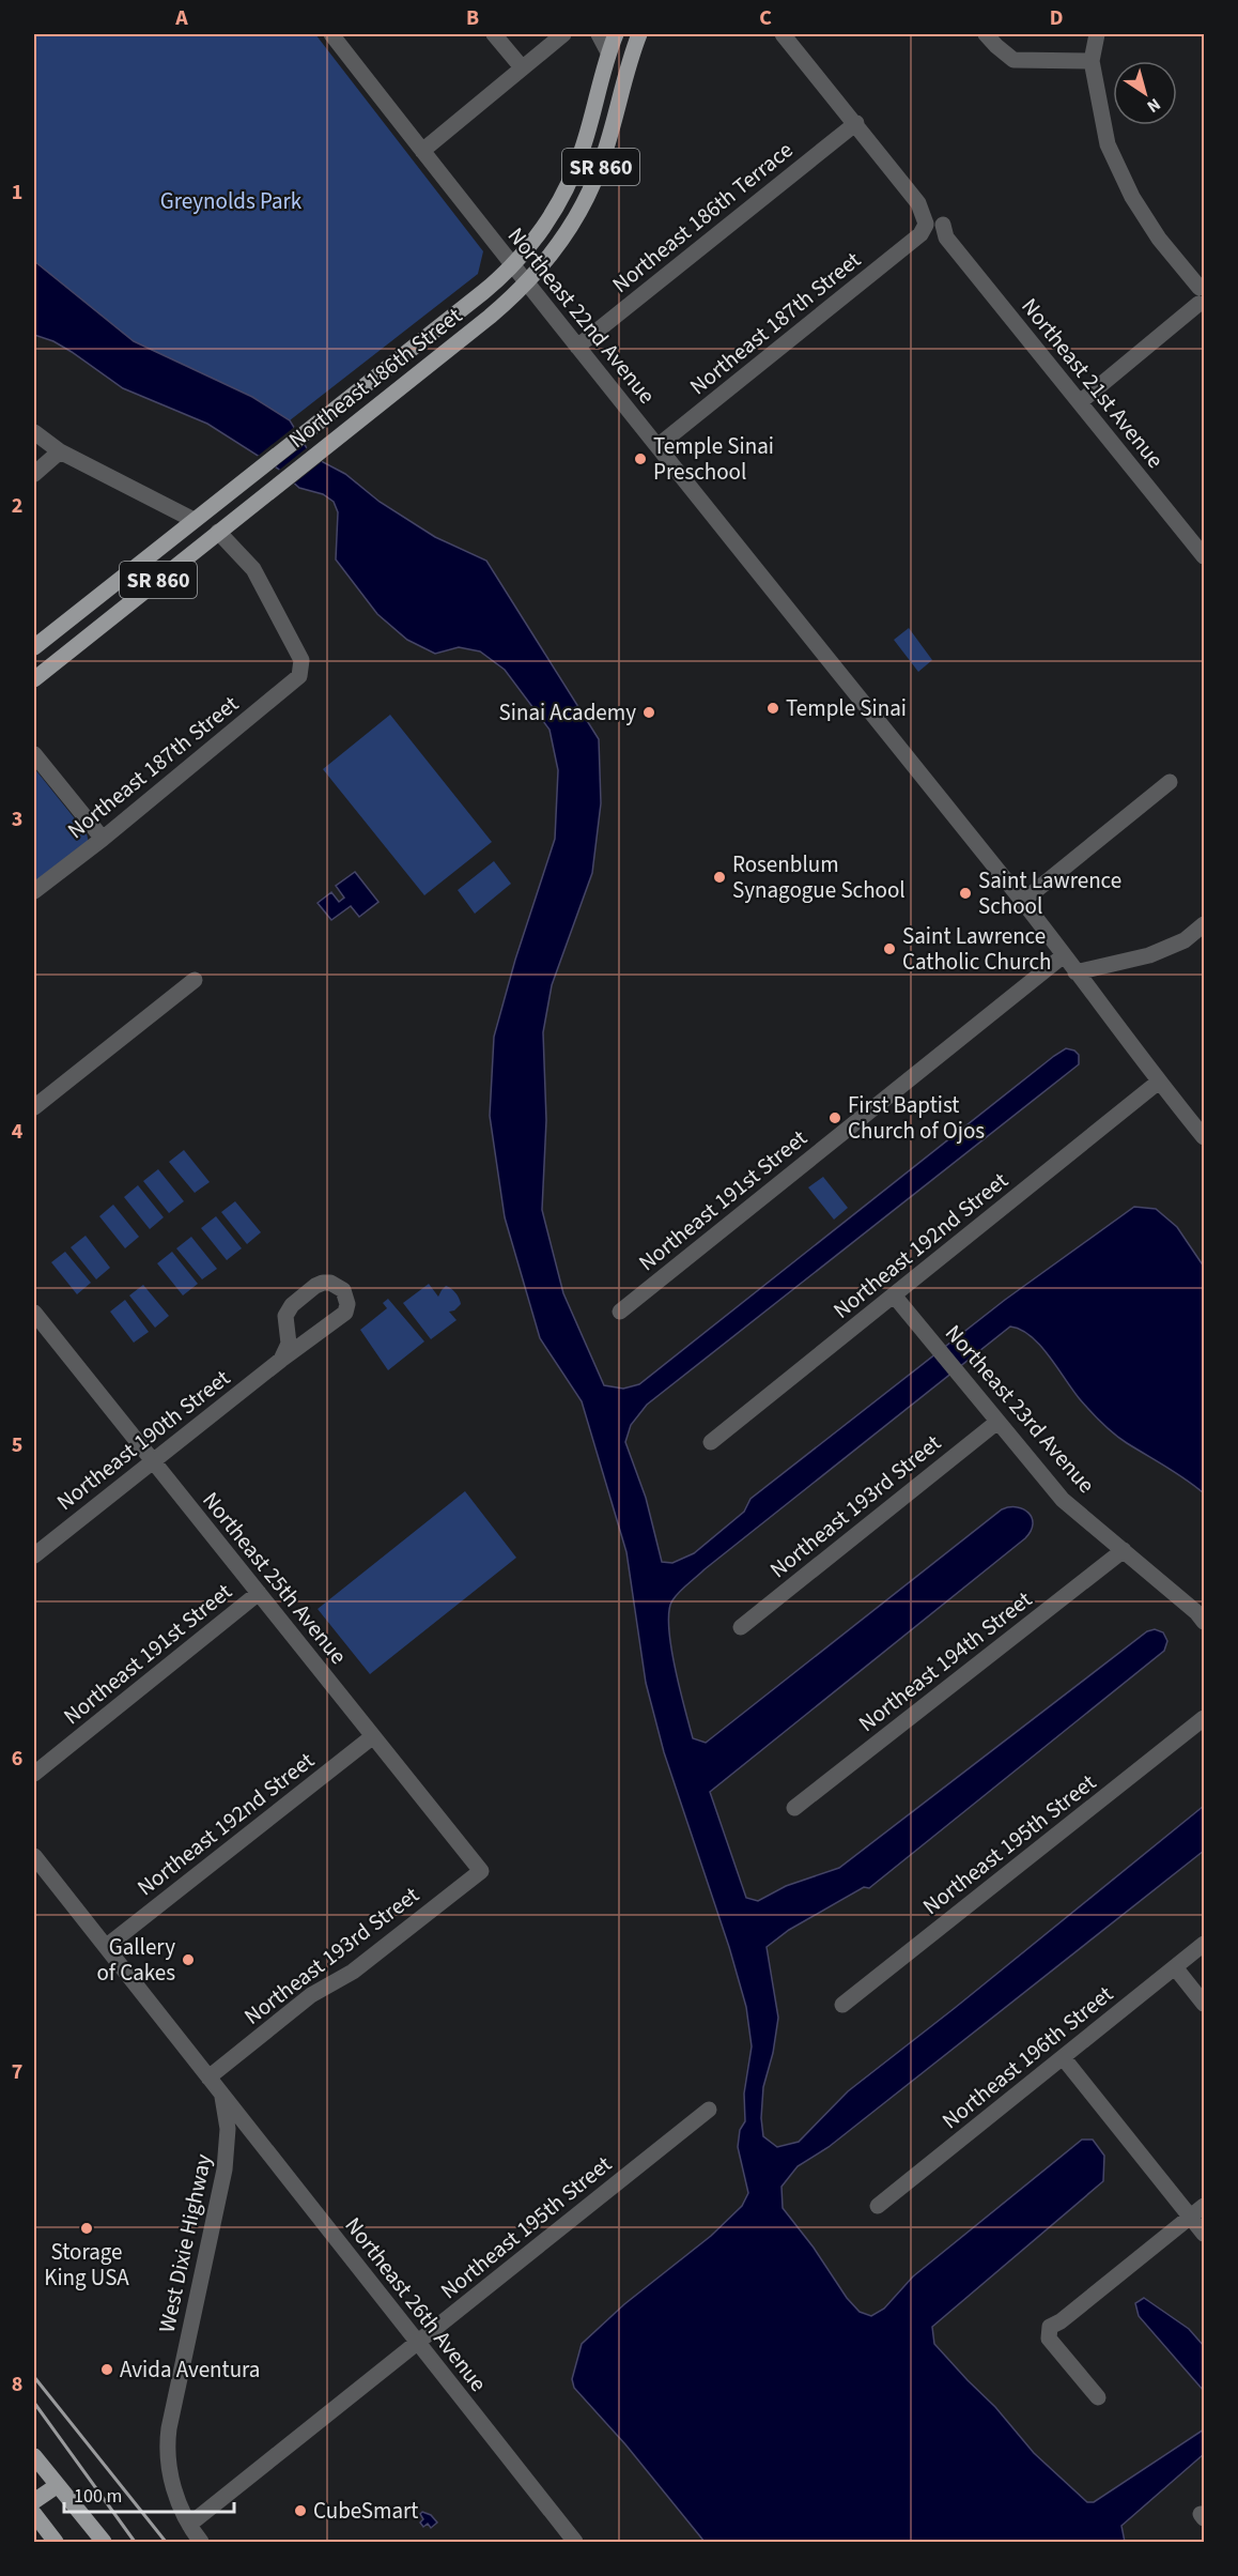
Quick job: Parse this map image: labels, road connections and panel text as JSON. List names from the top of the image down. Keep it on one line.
{"streets":{"main road":["SR 860","Northeast 186th Street"],"street":["Northeast 186th Terrace","Northeast 22nd Avenue","Northeast 187th Street","Northeast 21st Avenue","Northeast 191st Street","Northeast 192nd Street","Northeast 23rd Avenue","Northeast 190th Street","Northeast 193rd Street","Northeast 25th Avenue","Northeast 194th Street","Northeast 195th Street","Northeast 196th Street","West Dixie Highway","Northeast 26th Avenue"]},"crossings":[["Northeast 186th Terrace","Northeast 22nd Avenue"],["Northeast 186th Terrace","Northeast 21st Avenue"],["Northeast 22nd Avenue","Northeast 187th Street"],["Northeast 22nd Avenue","Northeast 186th Street"],["Northeast 22nd Avenue","Northeast 191st Street"],["Northeast 22nd Avenue","Northeast 192nd Street"],["Northeast 187th Street","Northeast 186th Street"],["Northeast 187th Street","Northeast 21st Avenue"],["Northeast 191st Street","Northeast 25th Avenue"],["Northeast 192nd Street","Northeast 23rd Avenue"],["Northeast 192nd Street","Northeast 25th Avenue"],["Northeast 192nd Street","West Dixie Highway"],["Northeast 23rd Avenue","Northeast 193rd Street"],["Northeast 23rd Avenue","Northeast 194th Street"],["Northeast 190th Street","Northeast 25th Avenue"],["Northeast 193rd Street","Northeast 25th Avenue"],["Northeast 193rd Street","West Dixie Highway"],["Northeast 195th Street","West Dixie Highway"],["Northeast 195th Street","Northeast 26th Avenue"],["West Dixie Highway","Northeast 26th Avenue"]],"parks":["Greynolds Park"],"places":["Temple Sinai Preschool","Temple Sinai","Sinai Academy","Rosenblum Synagogue School","Saint Lawrence School","Saint Lawrence Catholic Church","First Baptist Church of Ojos","Gallery of Cakes","Storage King USA","Avida Aventura","CubeSmart"],"scale_bar":"100 m","north":"bottom right","grid":{"columns":["A","B","C","D"],"rows":["1","2","3","4","5","6","7","8"]}}
